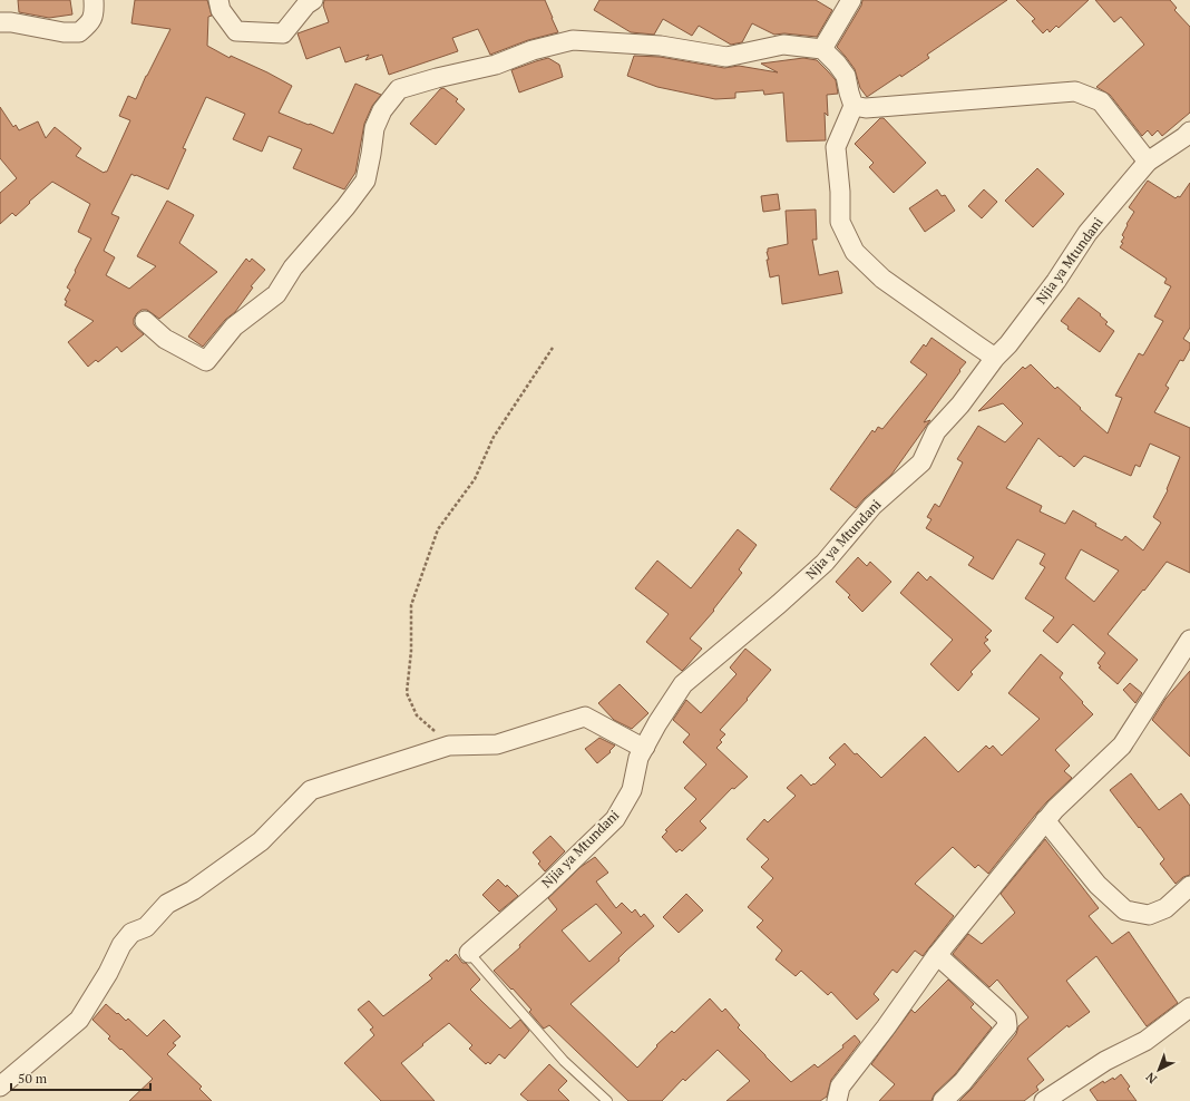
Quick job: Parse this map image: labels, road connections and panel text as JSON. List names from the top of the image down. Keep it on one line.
{"streets":{"street":["Njia ya Mtundani"]},"scale_bar":"50 m","north":"bottom left"}
